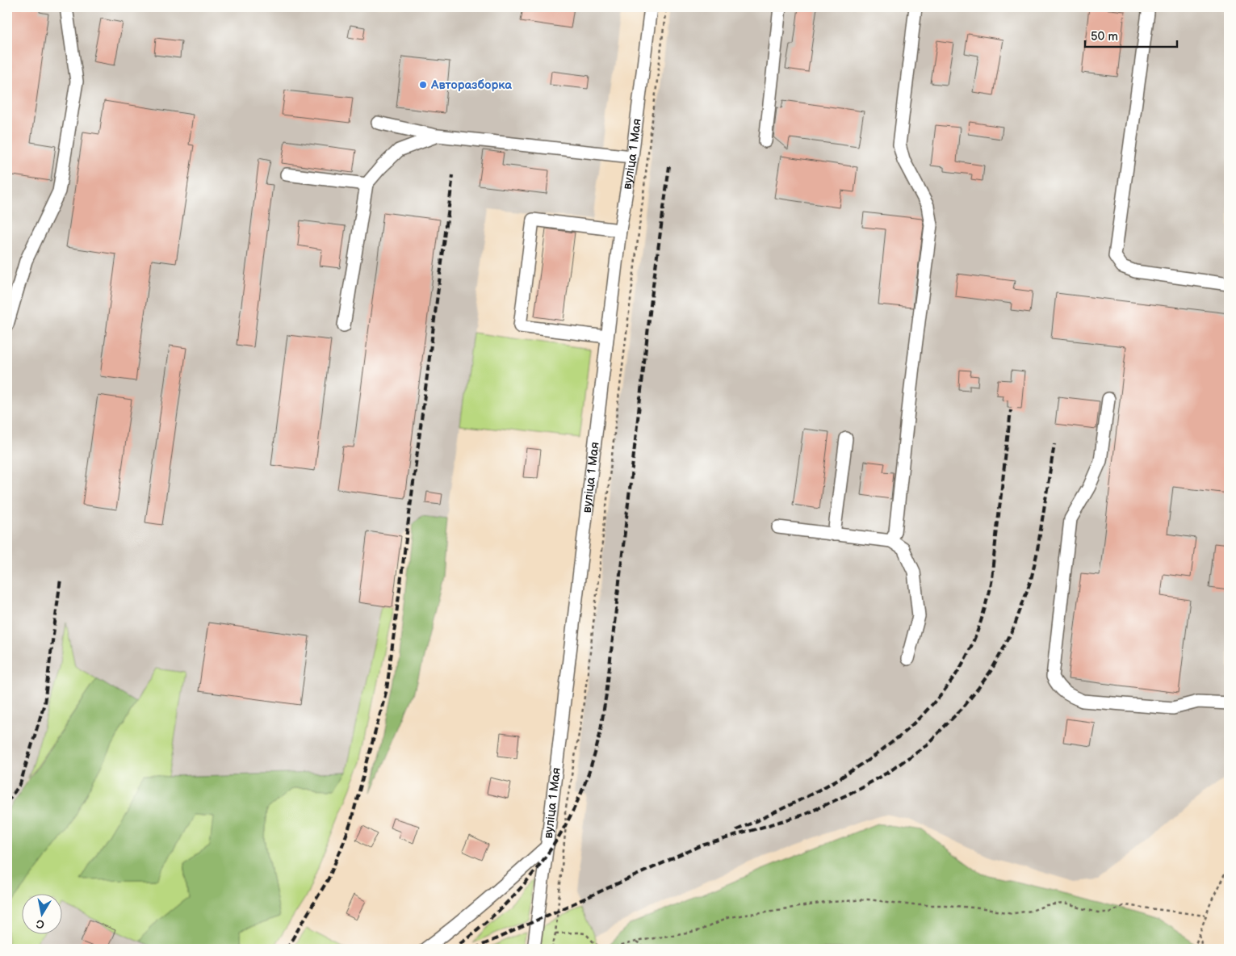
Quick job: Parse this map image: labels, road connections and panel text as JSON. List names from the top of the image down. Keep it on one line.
{"streets":{"street":["вуліца 1 Мая"]},"places":["Авторазборка"],"scale_bar":"50 m","north":"bottom"}
